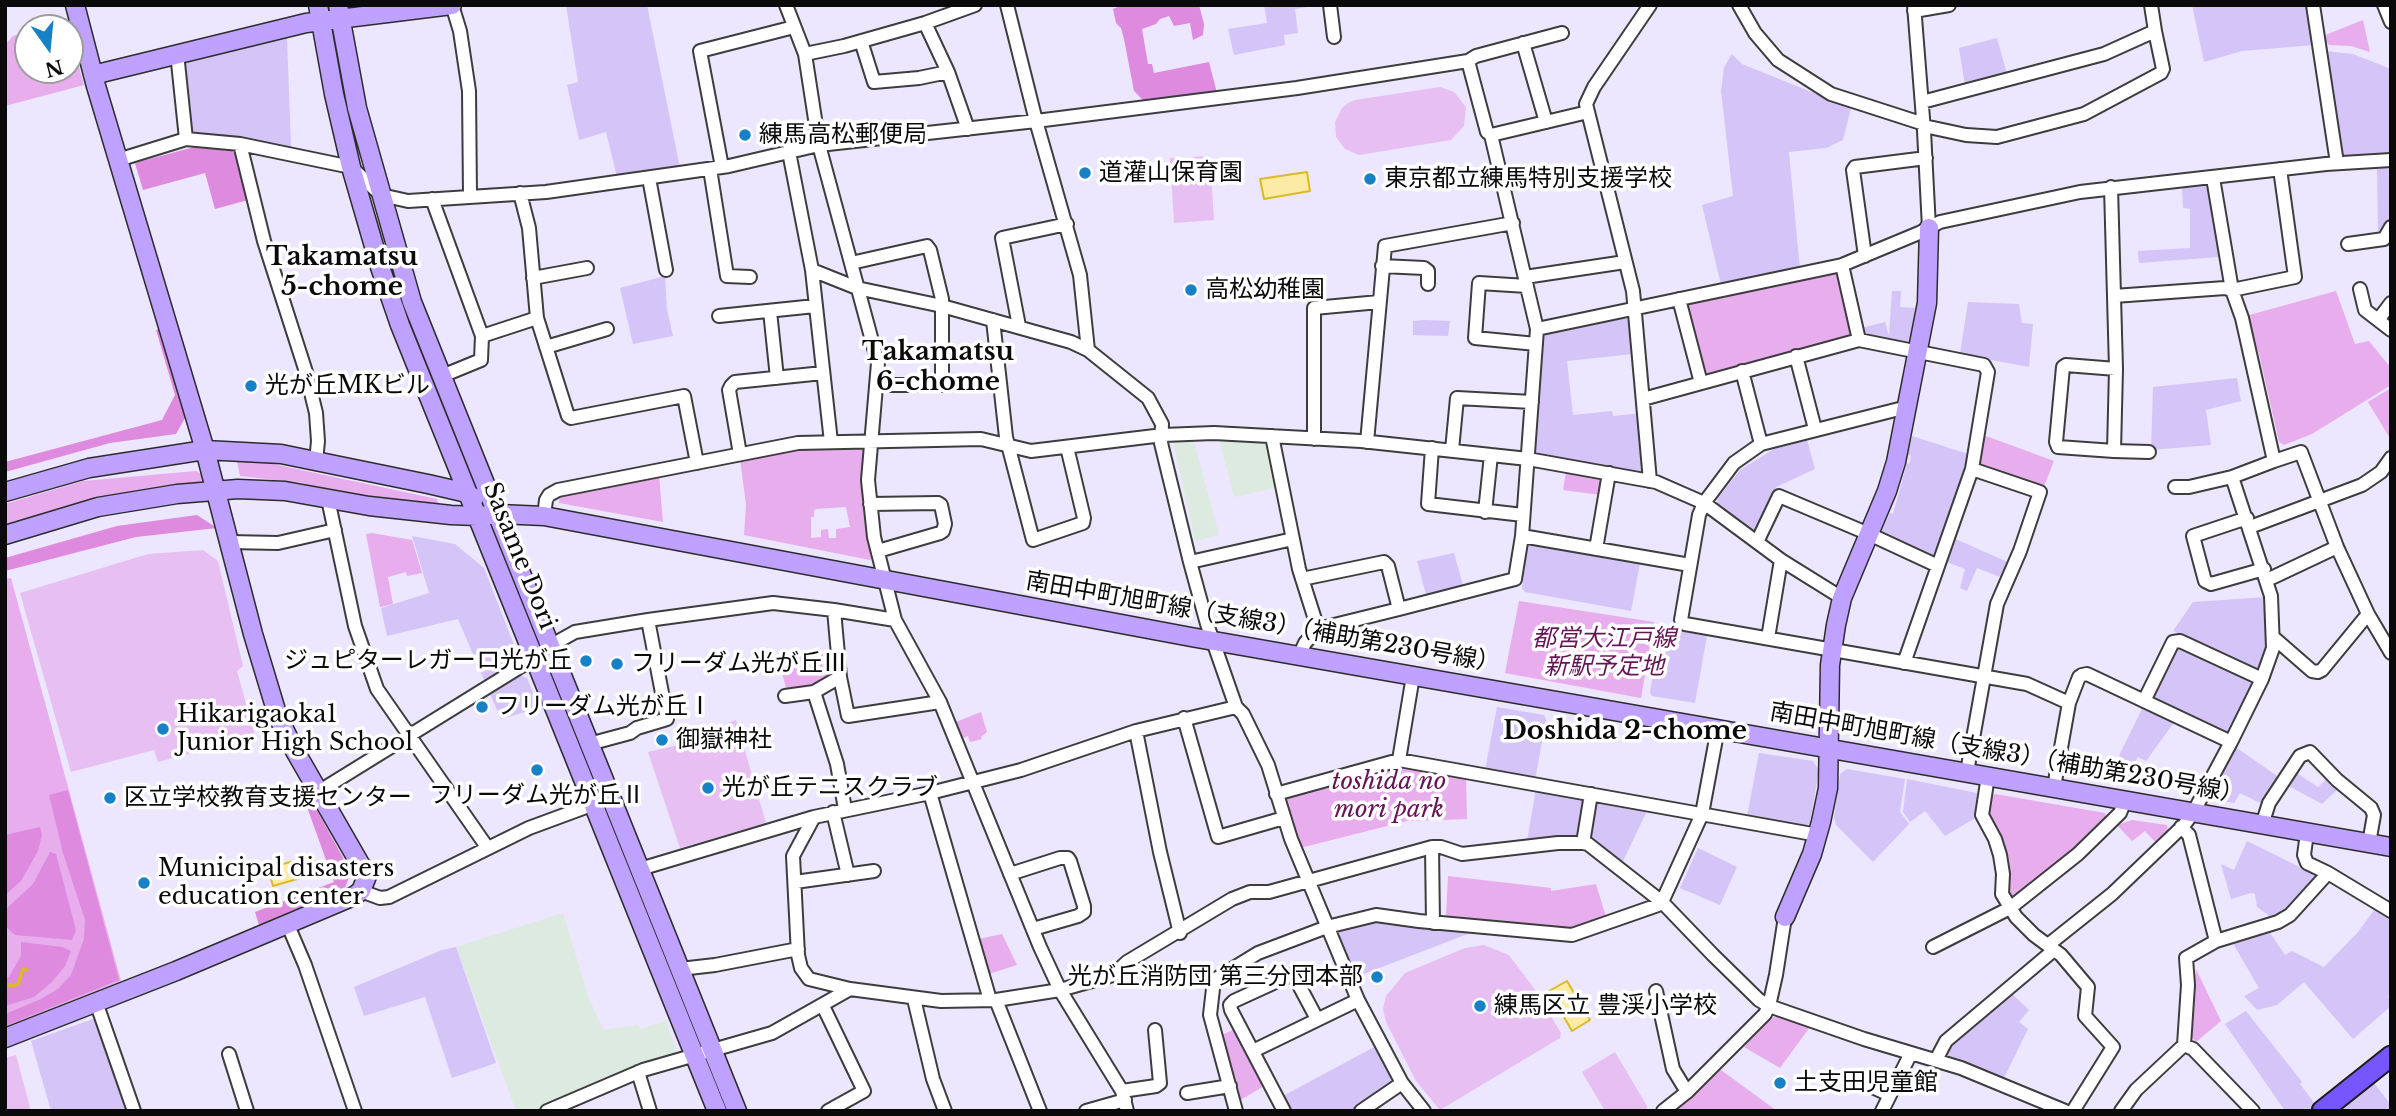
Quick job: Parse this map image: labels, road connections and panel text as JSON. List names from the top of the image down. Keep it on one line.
{"streets":{"main road":["Sasame Dori","南田中町旭町線（支線3）（補助第230号線）"]},"crossings":[["Sasame Dori","南田中町旭町線（支線3）（補助第230号線）"]],"districts":["Takamatsu 5-chome","Takamatsu 6-chome","Doshida 2-chome"],"parks":["都営大江戸線 新駅予定地","toshida no mori park"],"places":["練馬高松郵便局","道灌山保育園","東京都立練馬特別支援学校","高松幼稚園","光が丘MKビル","ジュピターレガーロ光が丘","フリーダム光が丘Ⅲ","フリーダム光が丘Ⅰ","Hikarigaoka1 Junior High School","御嶽神社","フリーダム光が丘Ⅱ","光が丘テニスクラブ","区立学校教育支援センター","Municipal disasters education center","光が丘消防団 第三分団本部","練馬区立 豊渓小学校","土支田児童館"],"north":"bottom"}
